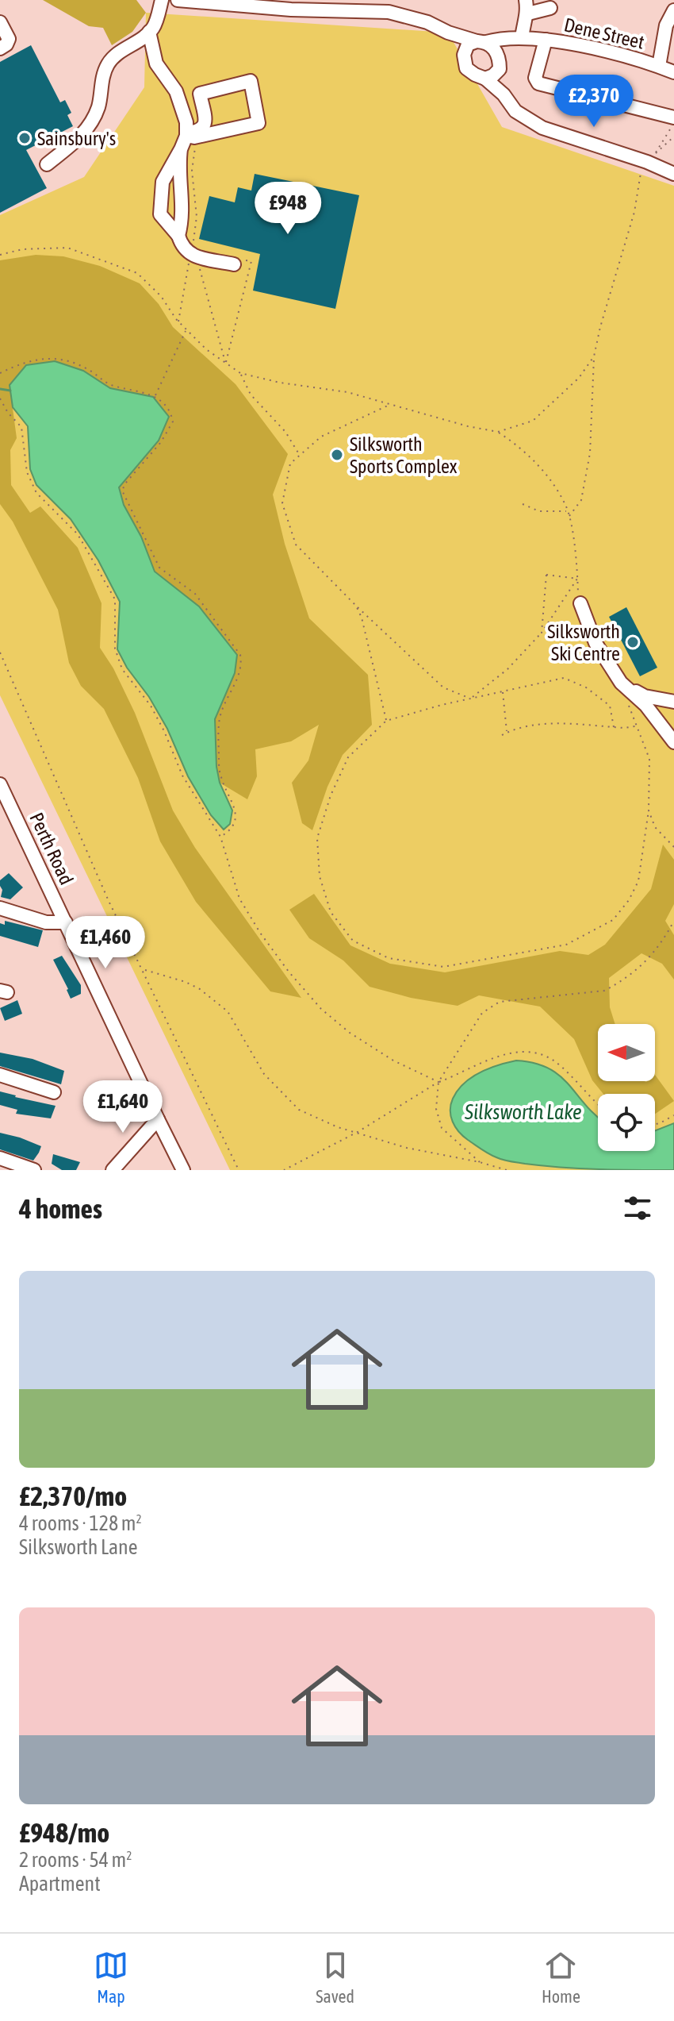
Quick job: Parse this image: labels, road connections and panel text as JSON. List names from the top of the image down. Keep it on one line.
{"streets":{"street":["Dene Street","Perth Road"]},"water":["Silksworth Lake"],"places":["Sainsbury's","Silksworth Sports Complex","Silksworth Ski Centre"],"north":"left","page":{"price":["£2,370","£948","£1,460","£1,640"],"heading":"4 homes","list":[{"name":"£2,370/mo","note":"4 rooms · 128 m² · Silksworth Lane"},{"name":"£948/mo","note":"2 rooms · 54 m² · Apartment"}],"tabs":["Map","Saved","Home"]}}
